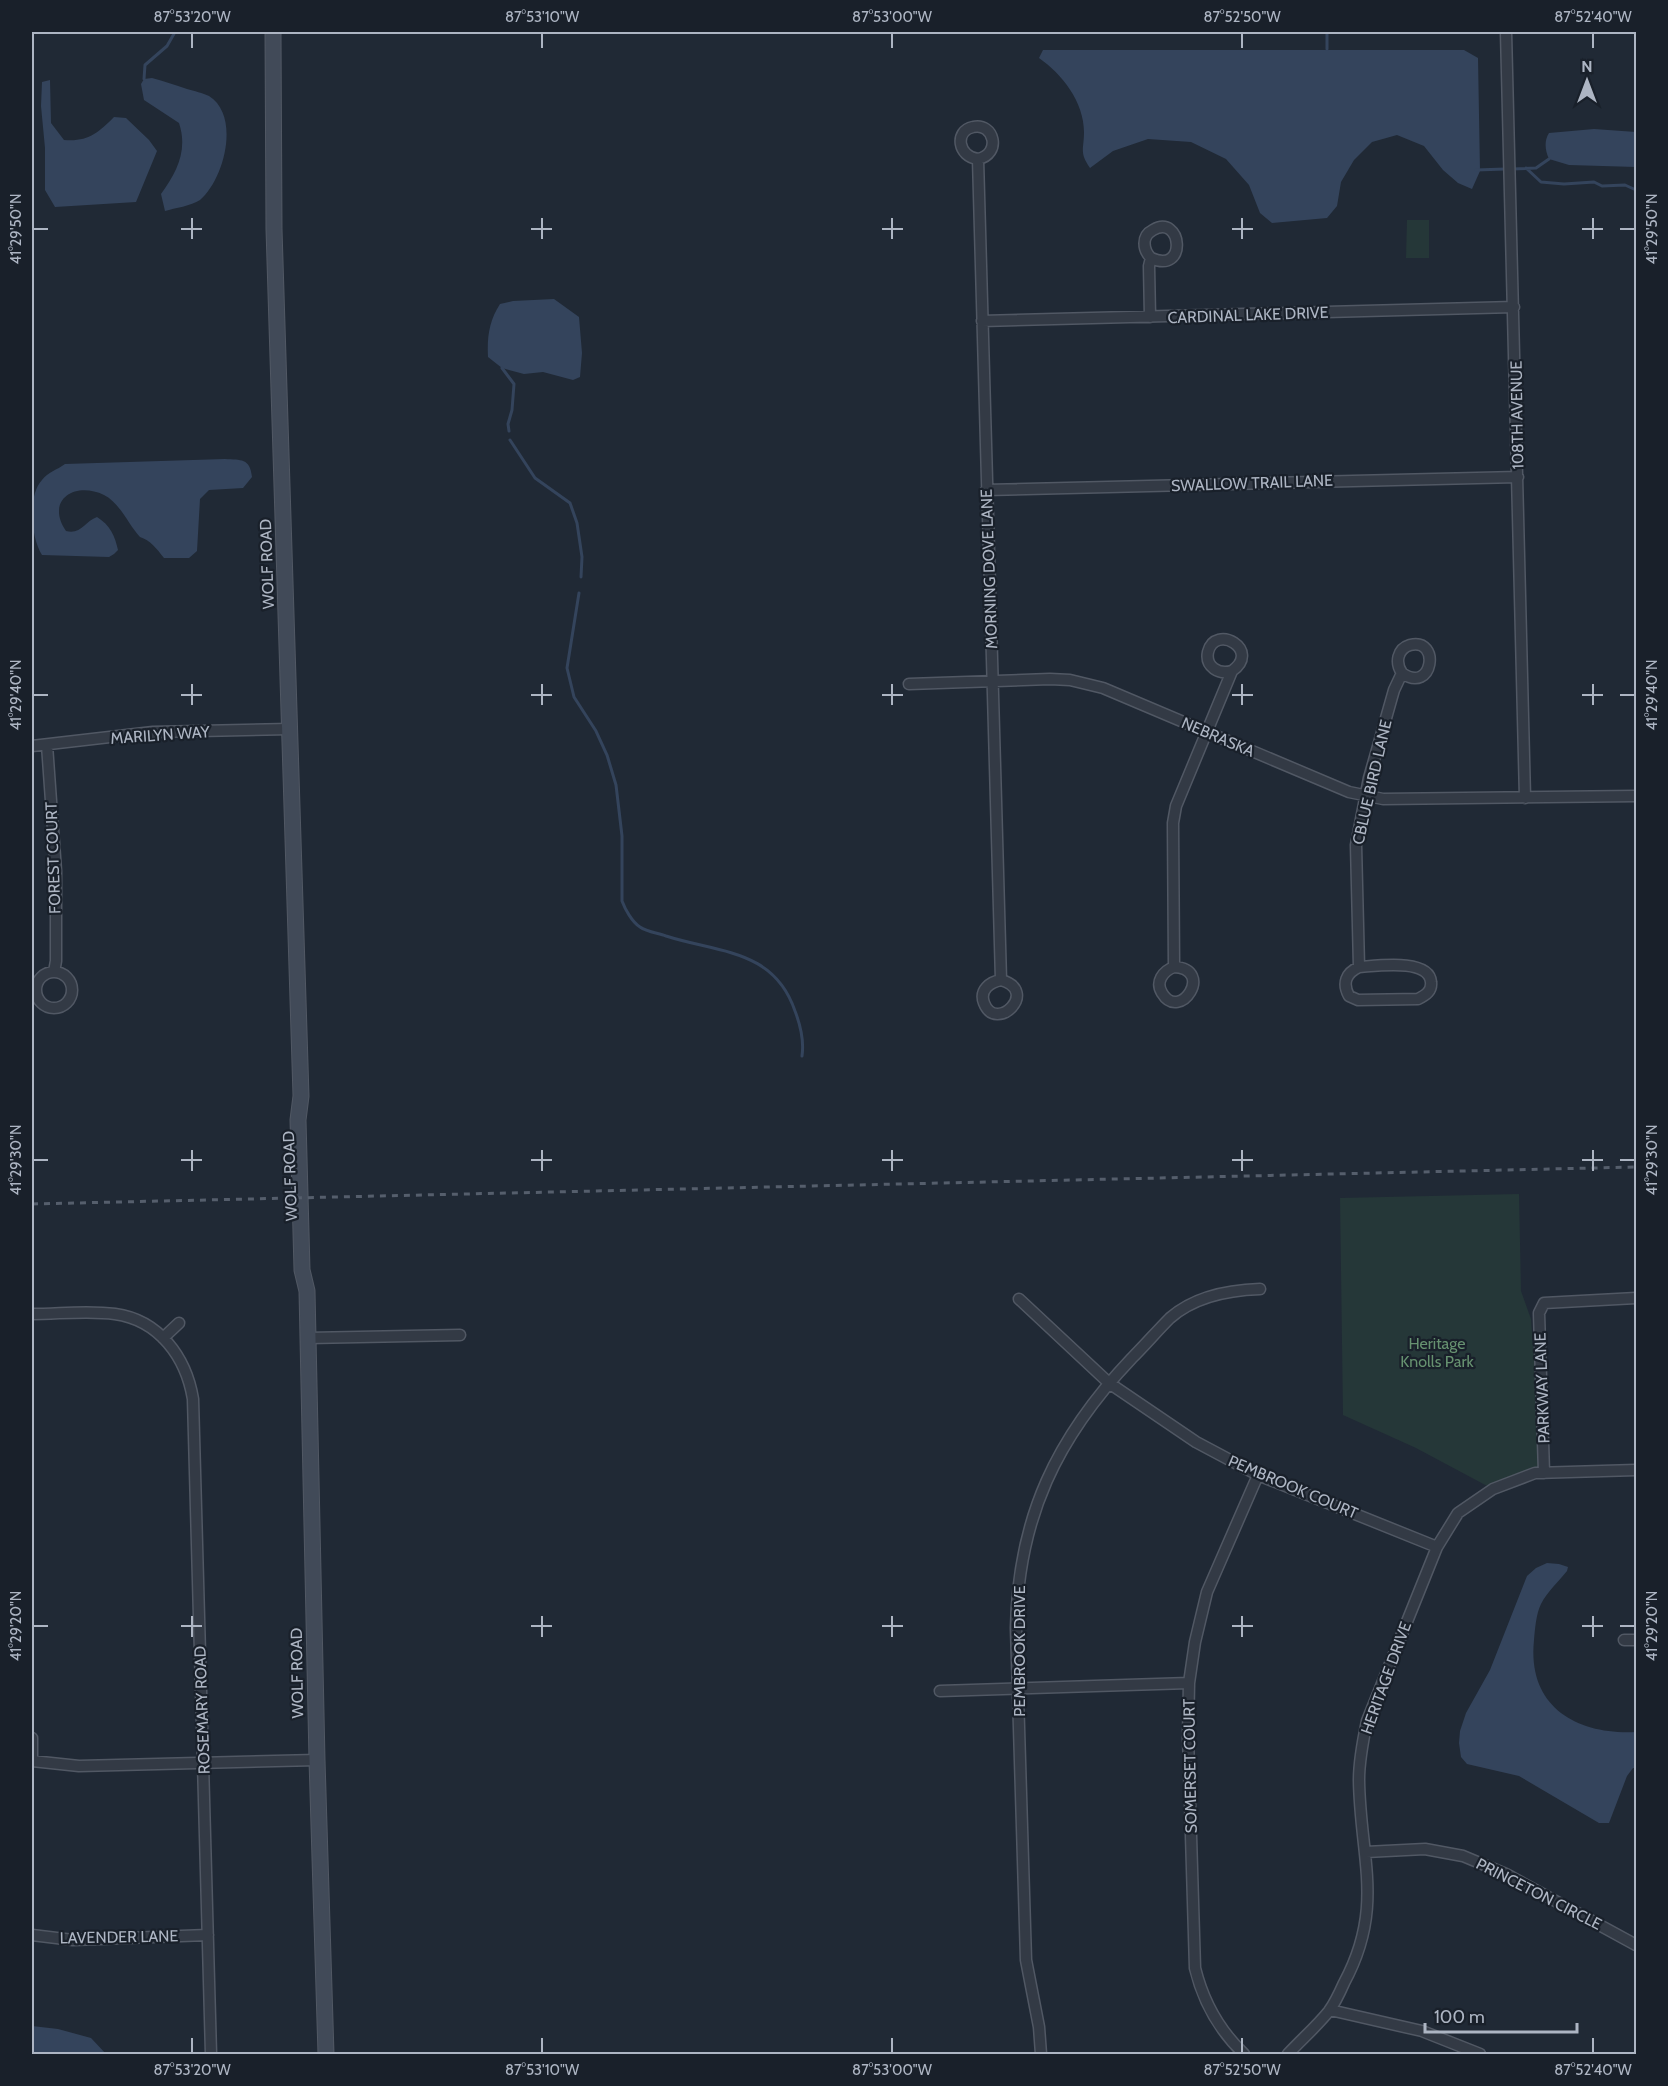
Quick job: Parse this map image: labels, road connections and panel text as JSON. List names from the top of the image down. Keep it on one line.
{"streets":{"main road":["WOLF ROAD"],"street":["CARDINAL LAKE DRIVE","108TH AVENUE","SWALLOW TRAIL LANE","MORNING DOVE LANE","MARILYN WAY","NEBRASKA","CBLUE BIRD LANE","FOREST COURT","PARKWAY LANE","PEMBROOK COURT","PEMBROOK DRIVE","HERITAGE DRIVE","ROSEMARY ROAD","SOMERSET COURT","PRINCETON CIRCLE","LAVENDER LANE"]},"crossings":[["CARDINAL LAKE DRIVE","108TH AVENUE"],["CARDINAL LAKE DRIVE","MORNING DOVE LANE"],["108TH AVENUE","SWALLOW TRAIL LANE"],["108TH AVENUE","NEBRASKA"],["SWALLOW TRAIL LANE","MORNING DOVE LANE"],["WOLF ROAD","MARILYN WAY"],["MORNING DOVE LANE","NEBRASKA"],["MARILYN WAY","FOREST COURT"],["NEBRASKA","CBLUE BIRD LANE"],["PARKWAY LANE","HERITAGE DRIVE"],["PEMBROOK COURT","PEMBROOK DRIVE"],["PEMBROOK COURT","HERITAGE DRIVE"],["PEMBROOK COURT","SOMERSET COURT"],["HERITAGE DRIVE","PRINCETON CIRCLE"],["ROSEMARY ROAD","LAVENDER LANE"]],"parks":["Heritage Knolls Park"],"scale_bar":"100 m","north":"top","coordinates":["87°53'20\"W","87°53'10\"W","87°53'00\"W","87°52'50\"W","87°52'40\"W","41°29'50\"N","41°29'40\"N","41°29'30\"N","41°29'20\"N"]}
